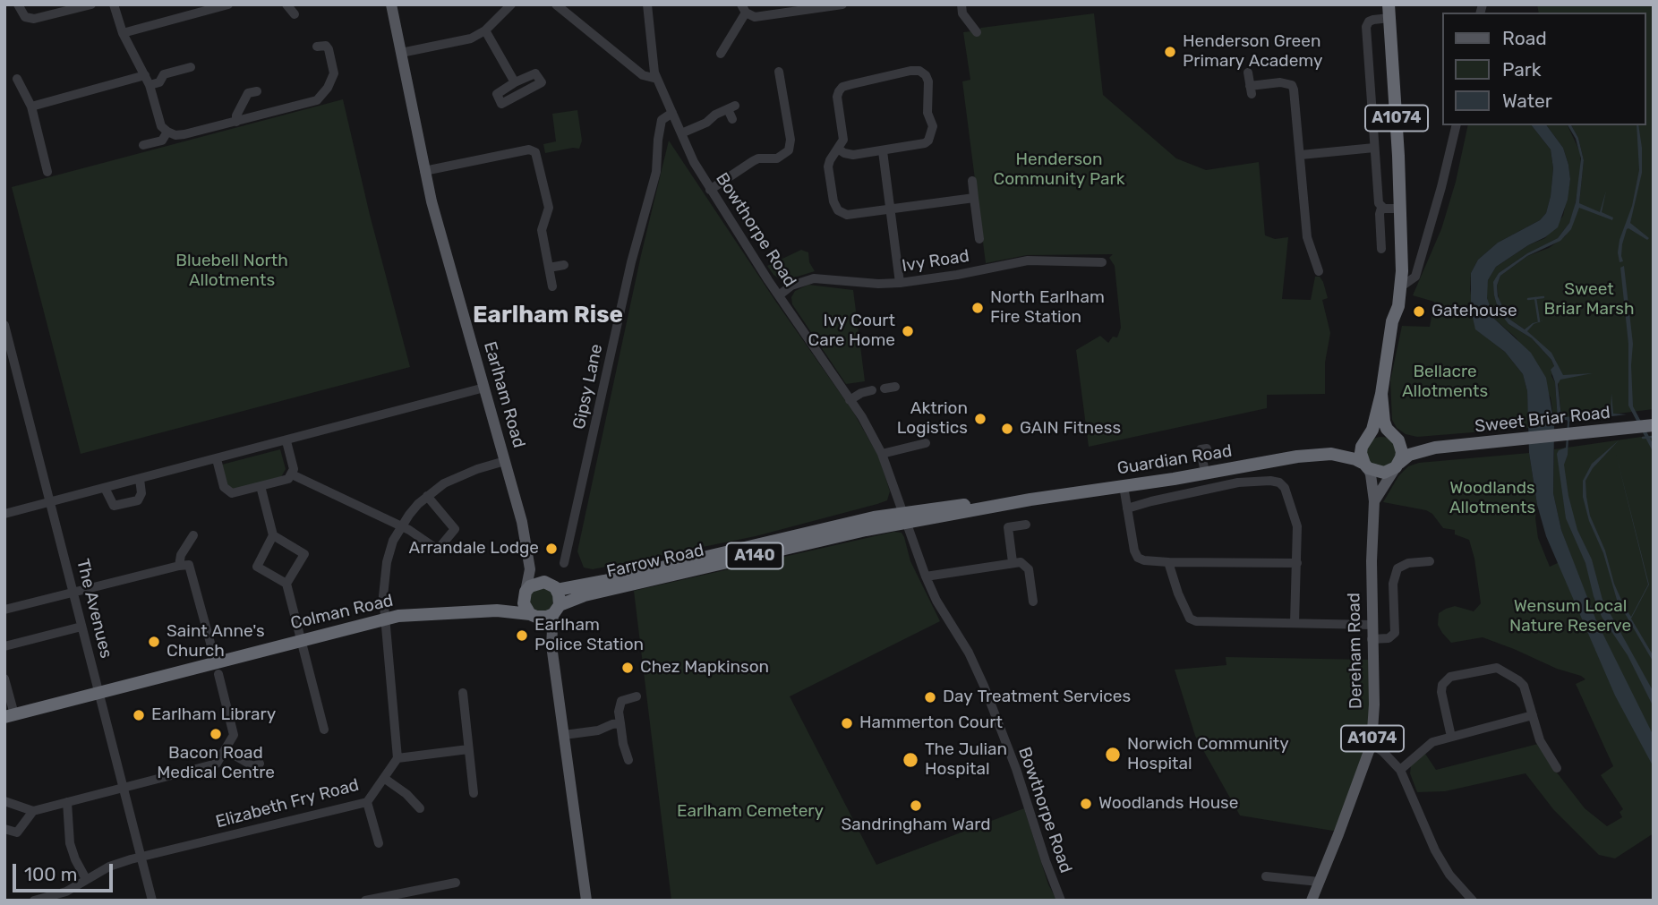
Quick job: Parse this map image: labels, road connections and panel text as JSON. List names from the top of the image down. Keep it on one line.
{"streets":{"highway":["A1074","Sweet Briar Road","Guardian Road","A140","Farrow Road","Colman Road","Dereham Road"],"main road":["Earlham Road"],"street":["Bowthorpe Road","Ivy Road","Gipsy Lane","The Avenues","Elizabeth Fry Road"]},"crossings":[["Bowthorpe Road","Ivy Road"],["Bowthorpe Road","Gipsy Lane"],["Bowthorpe Road","Guardian Road"],["Bowthorpe Road","Farrow Road"],["Earlham Road","Farrow Road"],["Earlham Road","Colman Road"],["Sweet Briar Road","Guardian Road"],["Sweet Briar Road","A140"],["Sweet Briar Road","Dereham Road"],["Guardian Road","A140"],["Guardian Road","Farrow Road"],["Guardian Road","Dereham Road"],["A140","Dereham Road"],["Farrow Road","Colman Road"],["The Avenues","Colman Road"],["The Avenues","Elizabeth Fry Road"]],"districts":["Earlham Rise"],"parks":["Henderson Community Park","Bluebell North Allotments","Sweet Briar Marsh","Bellacre Allotments","Woodlands Allotments","Wensum Local Nature Reserve","Earlham Cemetery"],"places":["Henderson Green Primary Academy","North Earlham Fire Station","Gatehouse","Ivy Court Care Home","Aktrion Logistics","GAIN Fitness","Arrandale Lodge","Earlham Police Station","Saint Anne's Church","Chez Mapkinson","Day Treatment Services","Earlham Library","Hammerton Court","Bacon Road Medical Centre","Norwich Community Hospital","The Julian Hospital","Woodlands House","Sandringham Ward"],"legend":["Road","Park","Water"],"scale_bar":"100 m"}
